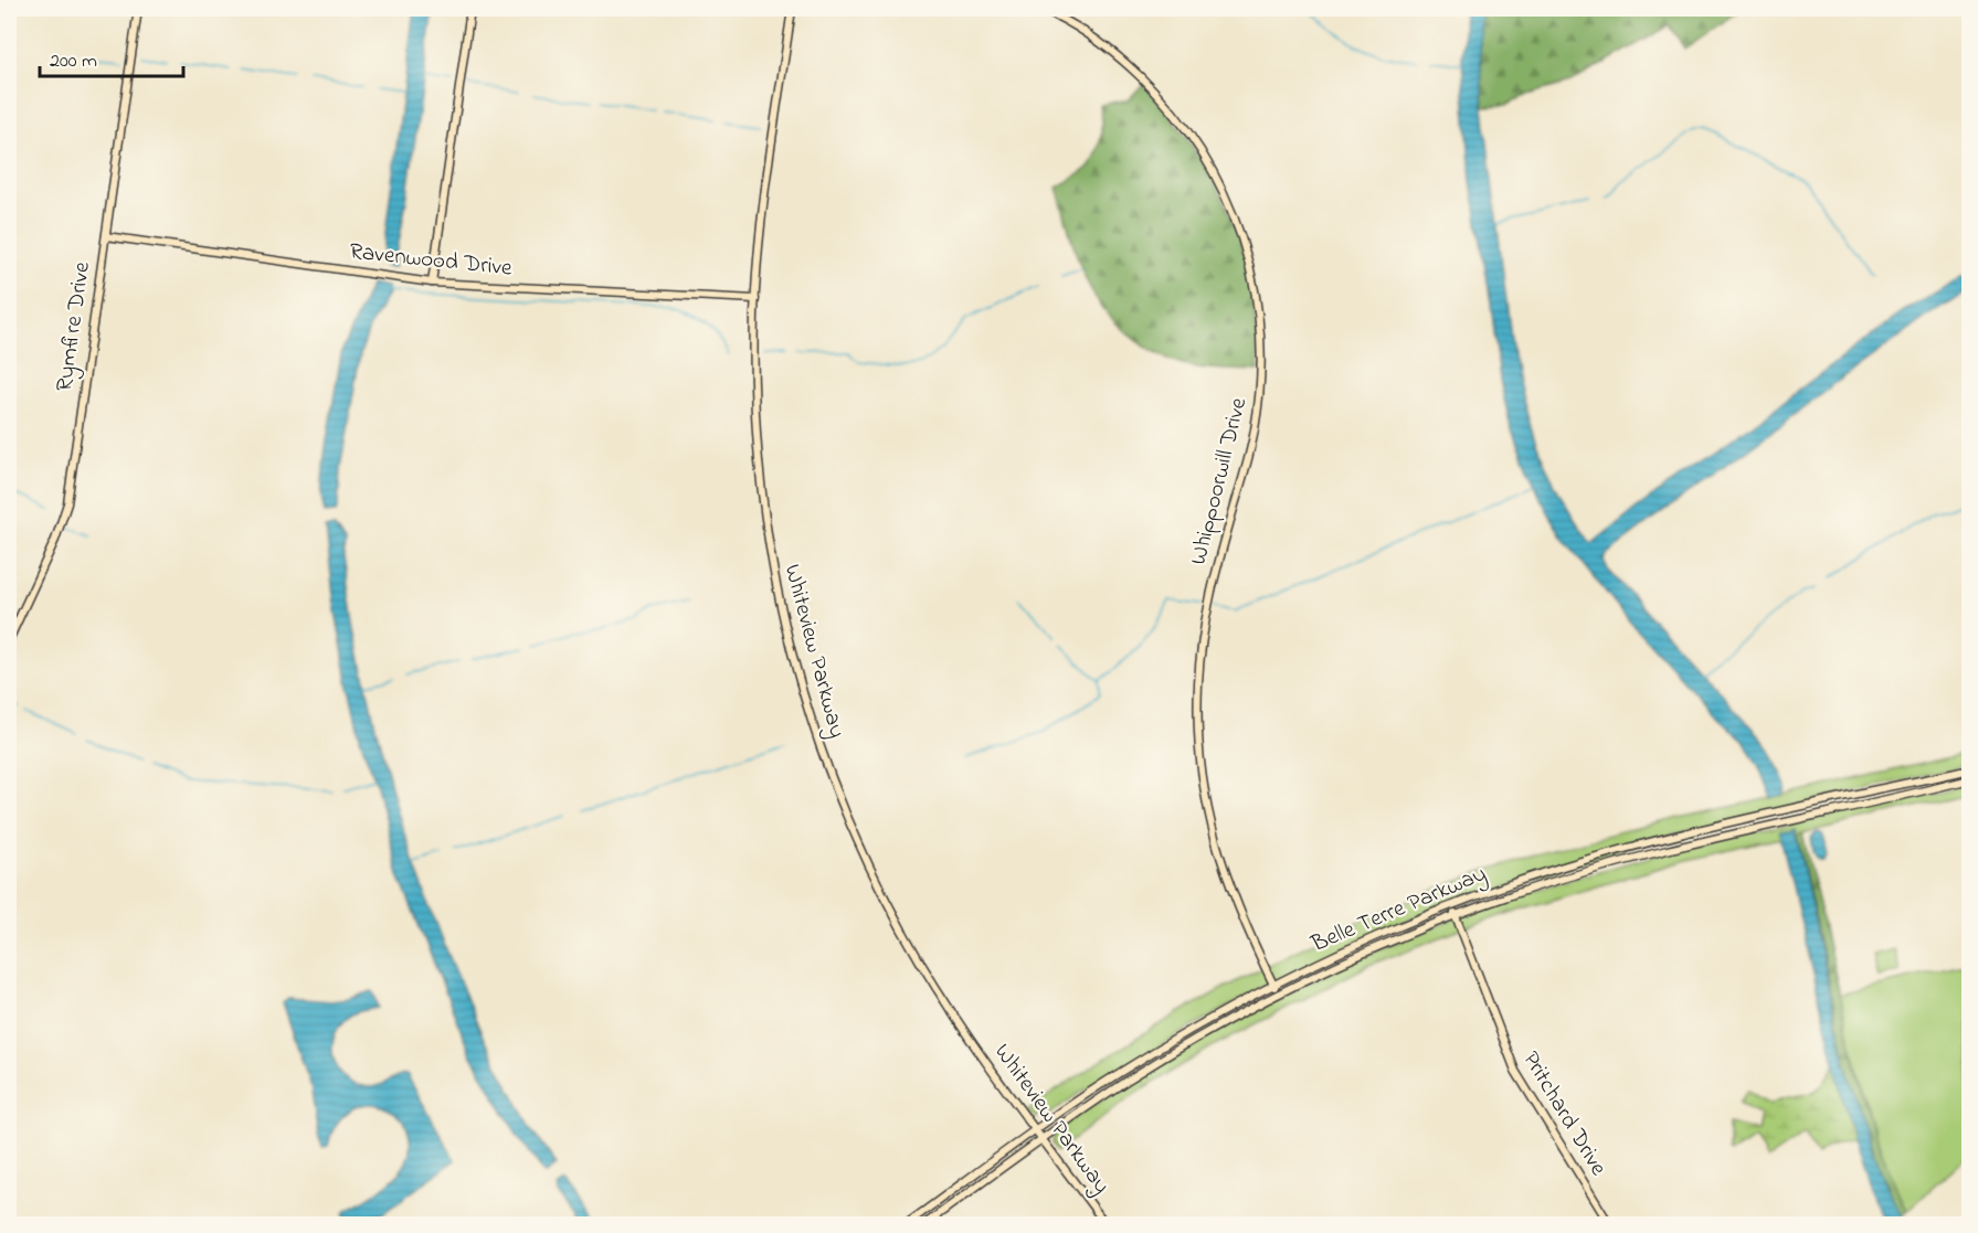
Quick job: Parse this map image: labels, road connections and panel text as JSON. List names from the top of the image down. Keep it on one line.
{"streets":{"street":["Ravenwood Drive","Rymfire Drive","Whippoorwill Drive","Whiteview Parkway","Belle Terre Parkway","Pritchard Drive"]},"crossings":[["Ravenwood Drive","Rymfire Drive"],["Ravenwood Drive","Whiteview Parkway"],["Whippoorwill Drive","Belle Terre Parkway"],["Whiteview Parkway","Belle Terre Parkway"],["Belle Terre Parkway","Pritchard Drive"]],"scale_bar":"200 m"}
